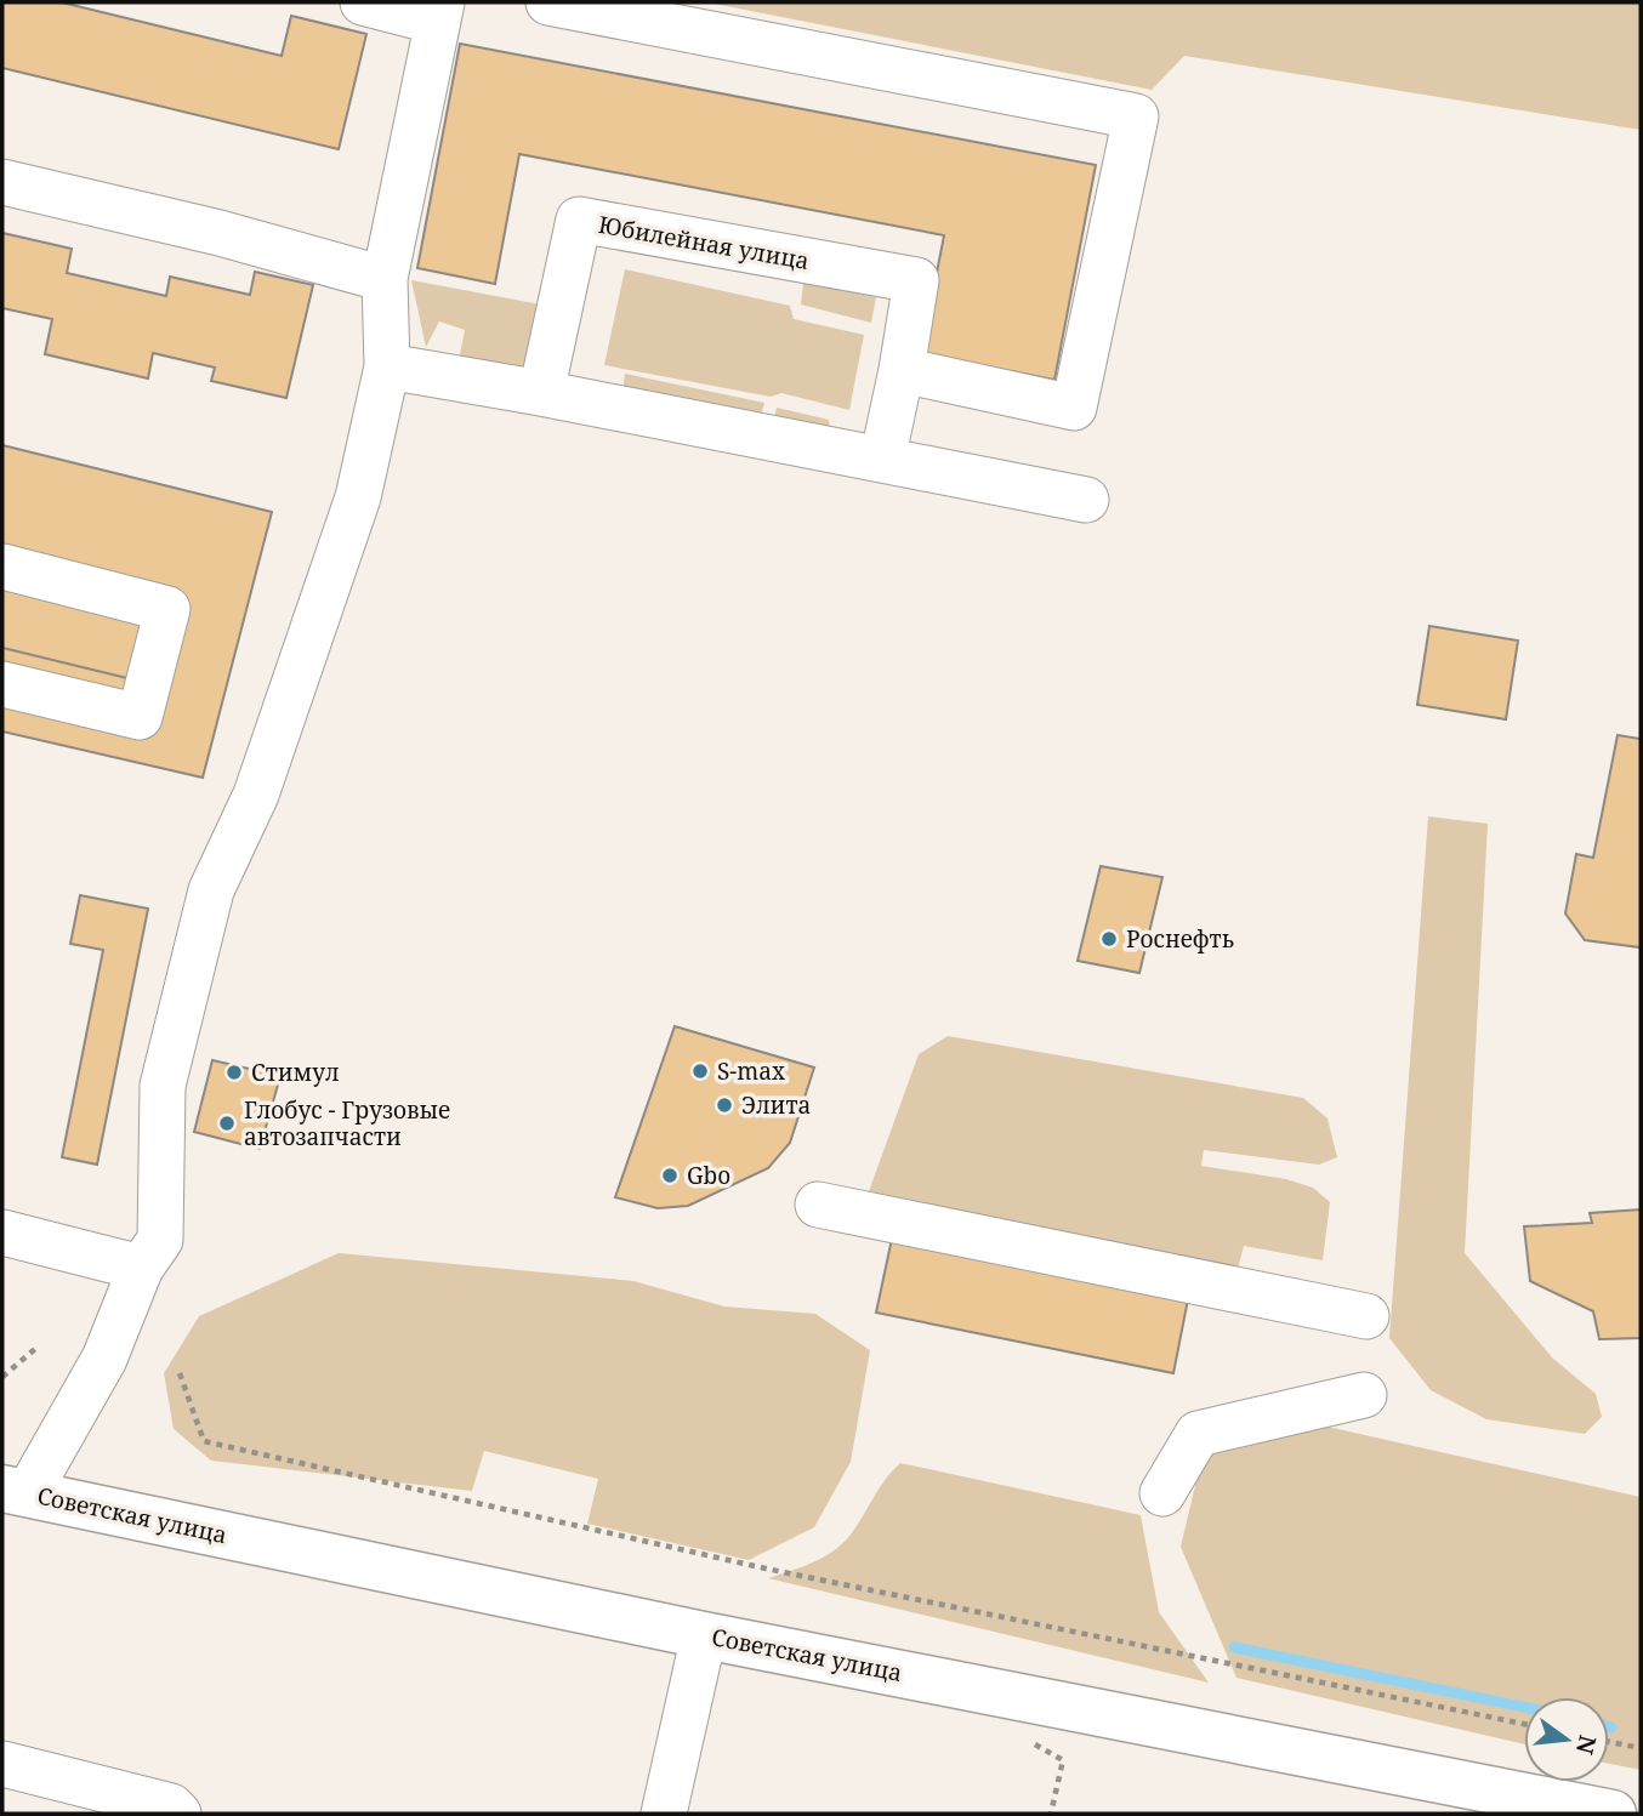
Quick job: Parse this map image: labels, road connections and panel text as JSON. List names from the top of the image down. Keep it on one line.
{"streets":{"highway":["Советская улица"],"street":["Юбилейная улица"]},"places":["Роснефть","S-max","Стимул","Элита","Глобус - Грузовые автозапчасти","Gbo"],"north":"right"}
